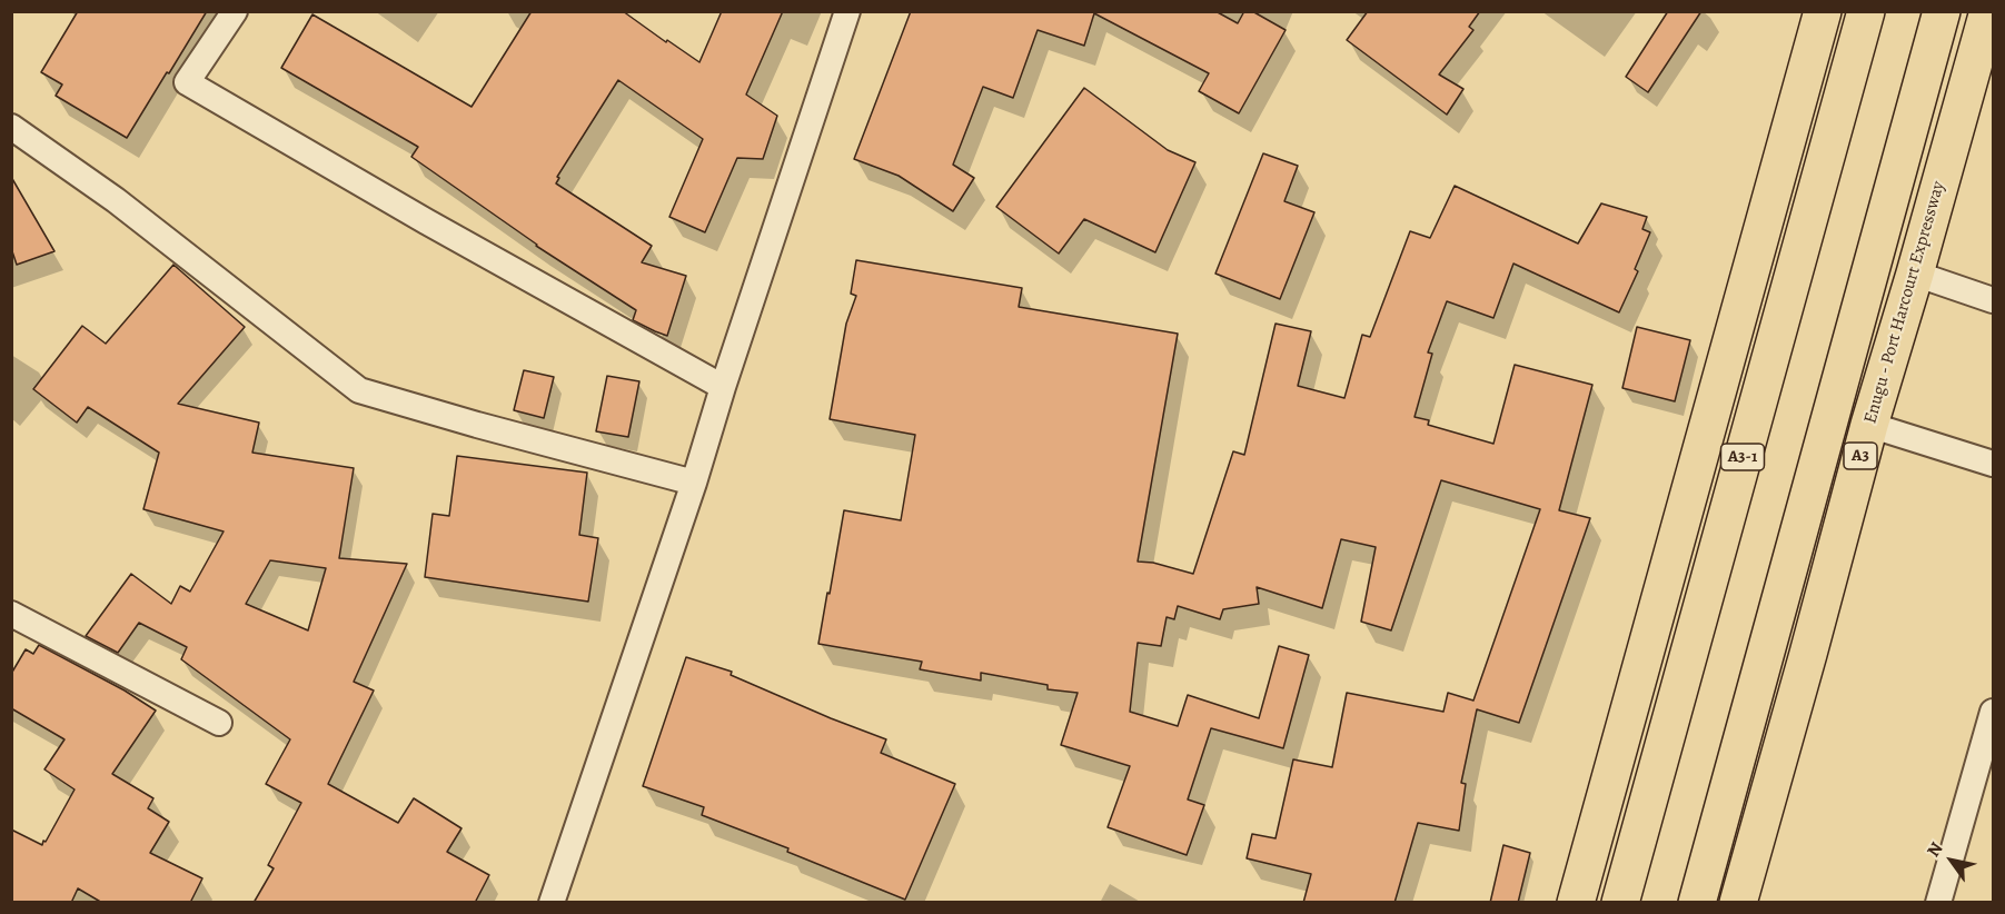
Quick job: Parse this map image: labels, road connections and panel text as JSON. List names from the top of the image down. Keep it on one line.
{"streets":{"main road":["Enugu - Port Harcourt Expressway","A3","A3-1"]},"north":"top left"}
